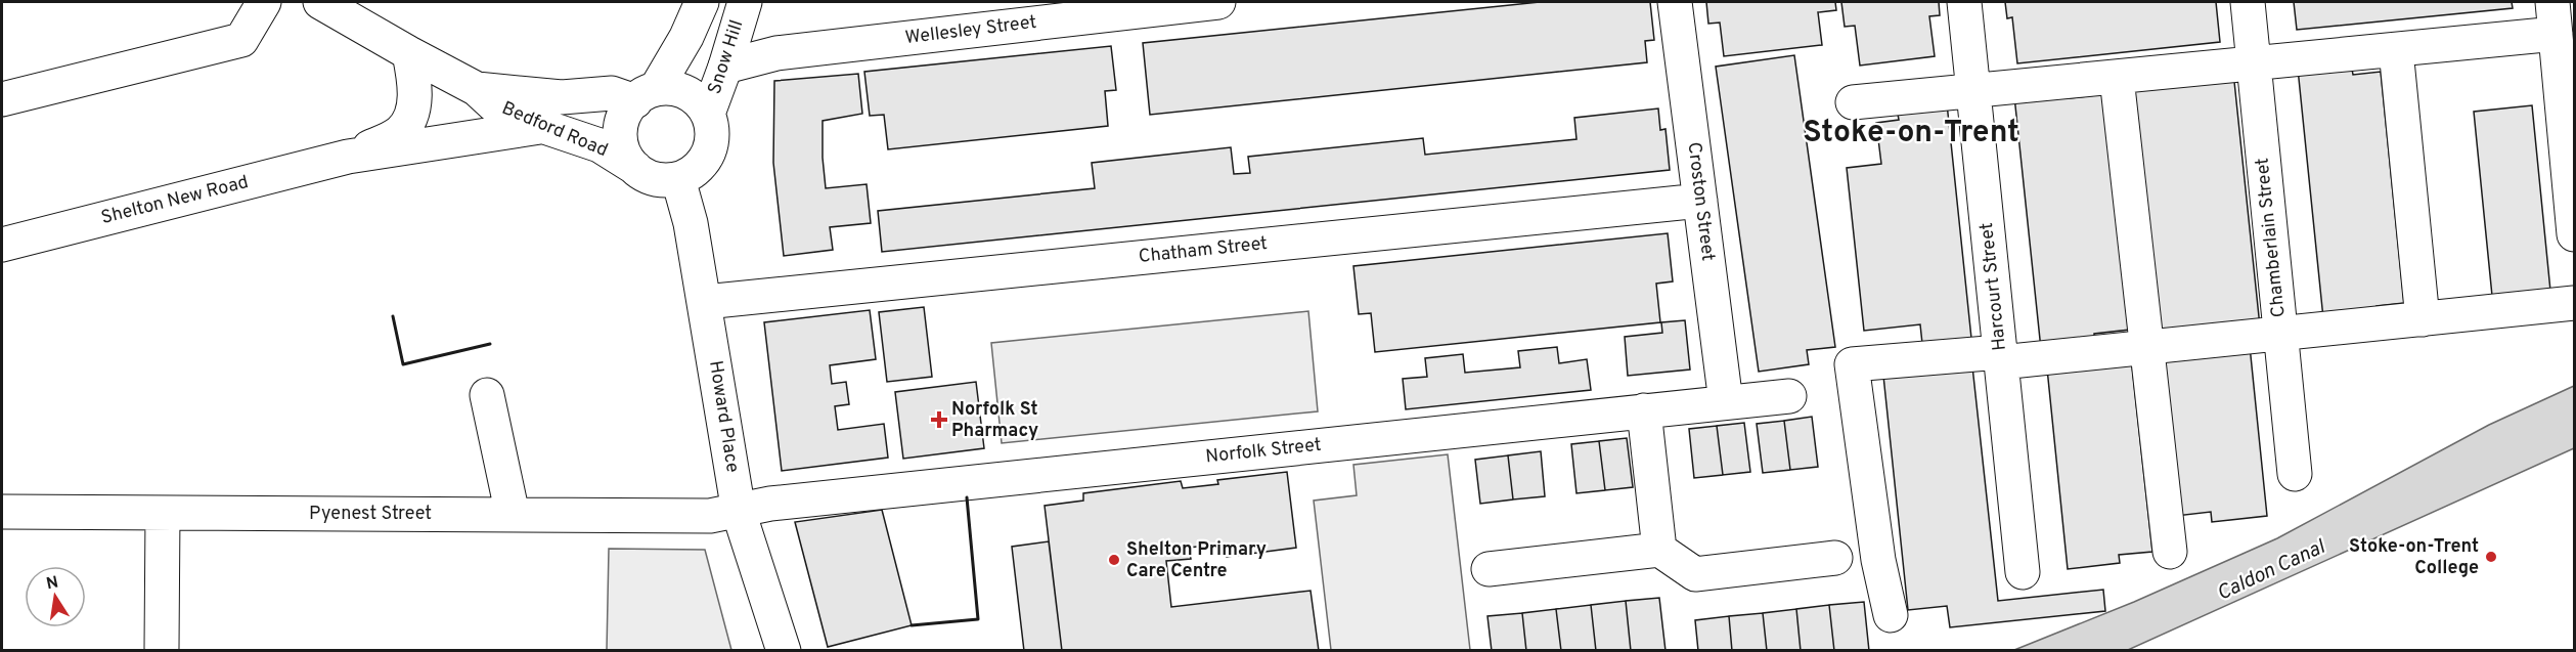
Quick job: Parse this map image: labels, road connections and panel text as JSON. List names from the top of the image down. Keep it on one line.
{"streets":{"street":["Wellesley Street","Snow Hill","Bedford Road","Shelton New Road","Croston Street","Chamberlain Street","Chatham Street","Harcourt Street","Howard Place","Norfolk Street","Pyenest Street"]},"crossings":[["Wellesley Street","Snow Hill"],["Snow Hill","Bedford Road"],["Snow Hill","Howard Place"],["Bedford Road","Shelton New Road"],["Bedford Road","Howard Place"],["Croston Street","Chatham Street"],["Croston Street","Norfolk Street"],["Chatham Street","Howard Place"],["Howard Place","Norfolk Street"],["Howard Place","Pyenest Street"],["Norfolk Street","Pyenest Street"]],"districts":["Stoke-on-Trent"],"water":["Caldon Canal"],"places":{"health":["Norfolk St Pharmacy"],"other":["Stoke-on-Trent College","Shelton Primary Care Centre"]},"north":"top"}
